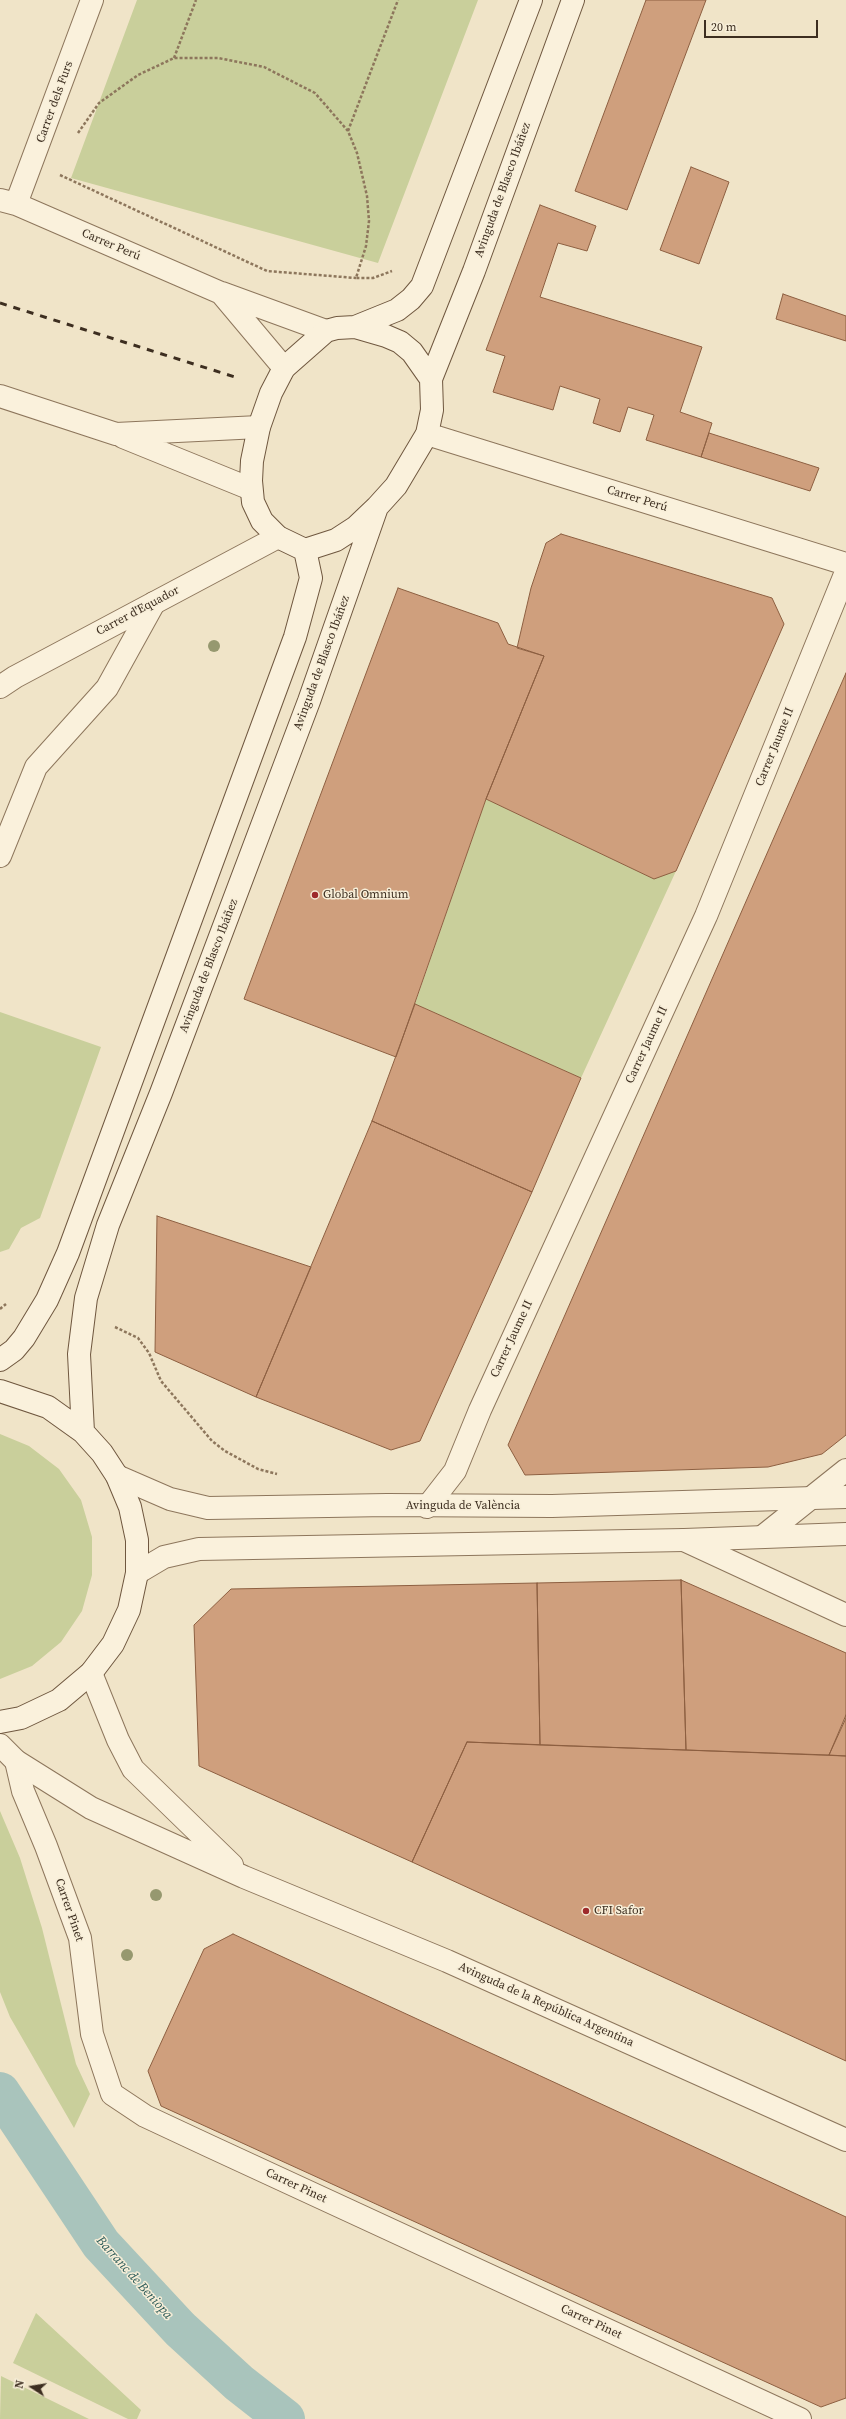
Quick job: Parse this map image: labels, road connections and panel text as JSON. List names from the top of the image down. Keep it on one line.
{"streets":{"street":["Carrer dels Furs","Avinguda de Blasco Ibáñez","Carrer Perú","Carrer d'Equador","Carrer Jaume II","Avinguda de València","Carrer Pinet","Avinguda de la República Argentina"]},"crossings":[["Carrer dels Furs","Carrer Perú"],["Carrer Jaume II","Avinguda de València"],["Carrer Pinet","Avinguda de la República Argentina"]],"water":["Barranc de Beniopa"],"places":["Global Omnium","CFI Safor"],"scale_bar":"20 m","north":"left"}
